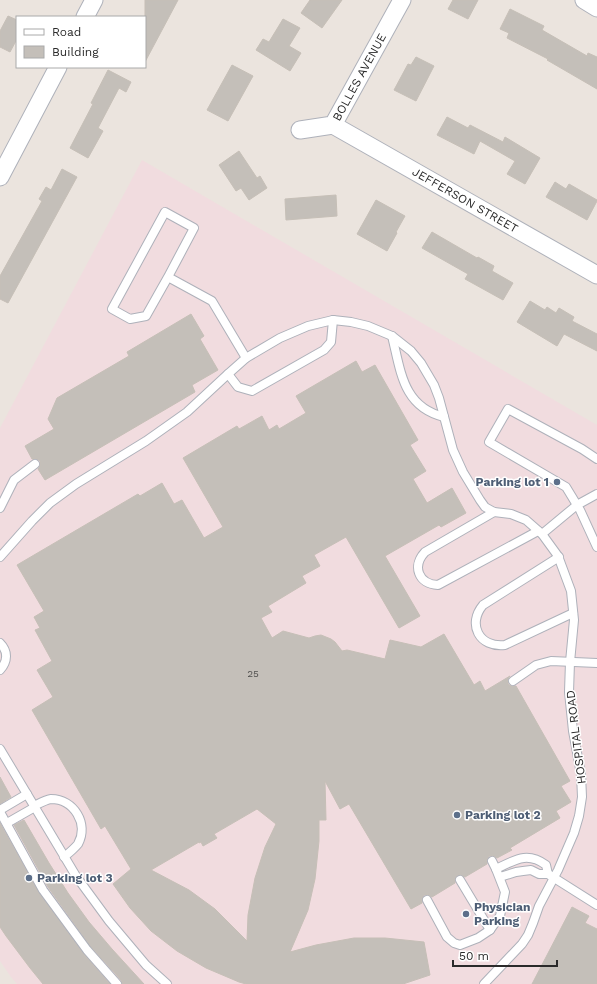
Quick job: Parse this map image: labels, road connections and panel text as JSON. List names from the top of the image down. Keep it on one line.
{"streets":{"street":["BOLLES AVENUE","JEFFERSON STREET"],"lane":["HOSPITAL ROAD"]},"crossings":[["BOLLES AVENUE","JEFFERSON STREET"]],"places":["Parking lot 1","Parking lot 2","Parking lot 3","Physician Parking"],"house_numbers":["25"],"legend":["Road","Building"],"scale_bar":"50 m"}
